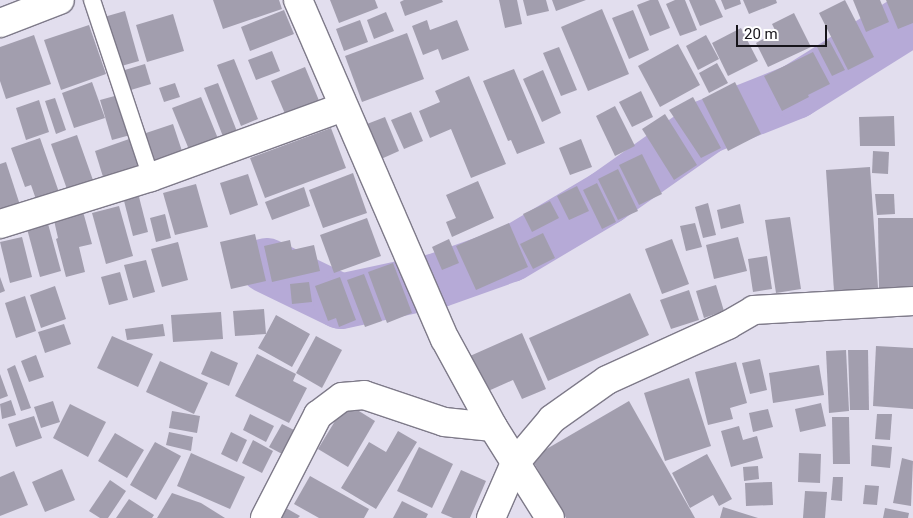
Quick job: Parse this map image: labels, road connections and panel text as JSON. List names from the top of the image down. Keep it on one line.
{"scale_bar":"20 m"}
